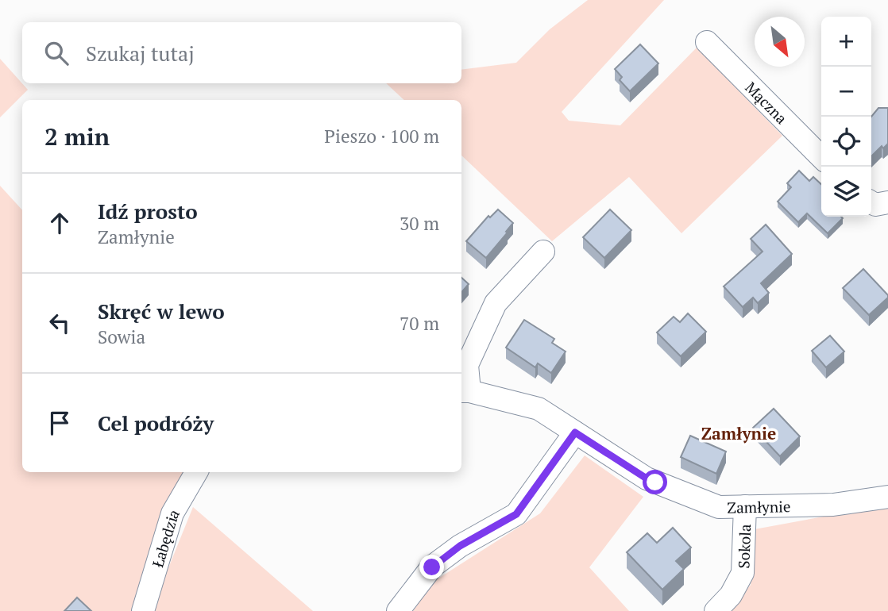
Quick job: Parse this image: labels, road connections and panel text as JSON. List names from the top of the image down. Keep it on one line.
{"streets":{"street":["Mączna","Zamłynie","Łabędzia","Sokola"]},"crossings":[["Zamłynie","Sokola"]],"districts":["Zamłynie"],"north":"bottom right","page":{"map_buttons":["+","−"],"search":"Szukaj tutaj","heading":["2 min","Pieszo · 100 m"],"list":[["Idź prosto","Zamłynie","30 m"],["Skręć w lewo","Sowia","70 m"],"Cel podróży"]}}
